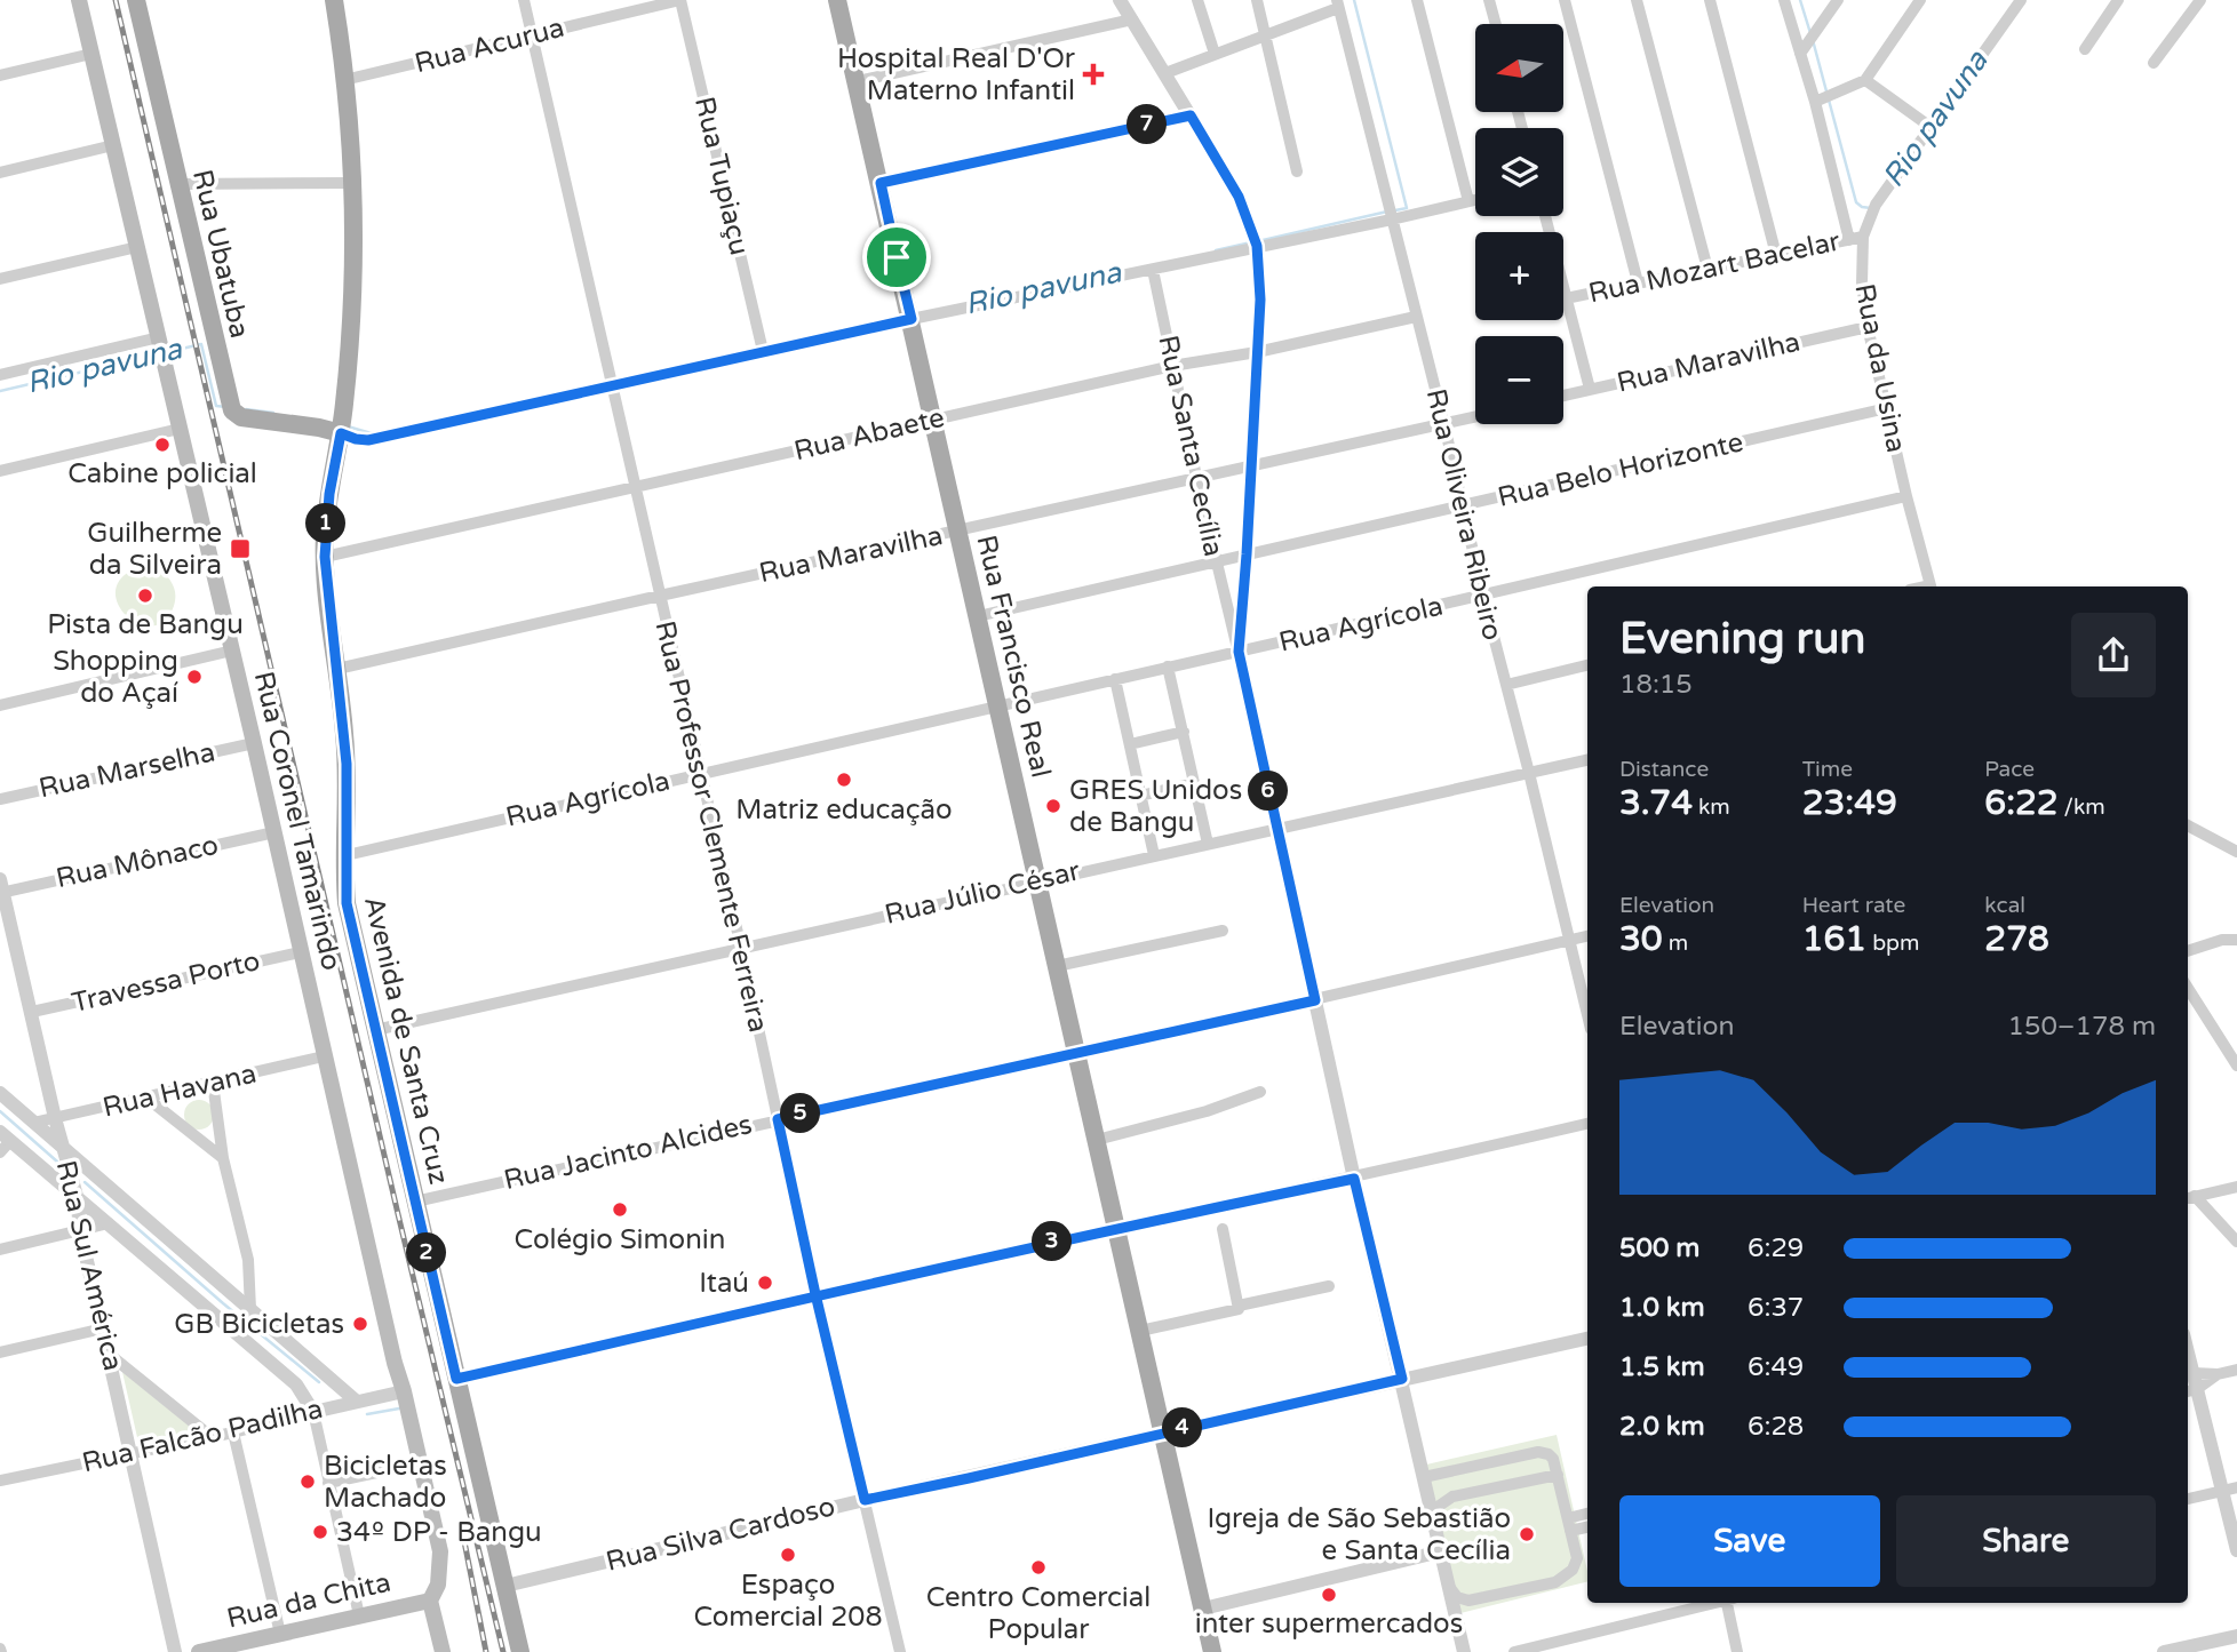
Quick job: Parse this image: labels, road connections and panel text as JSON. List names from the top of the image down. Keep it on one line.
{"streets":{"main road":["Rua Ubatuba","Rua Francisco Real","Rua Coronel Tamarindo","Avenida de Santa Cruz","Rua da Chita"],"street":["Rua Acurua","Rua Tupiaçu","Rua Mozart Bacelar","Rua Maravilha","Rua da Usina","Rua Abaete","Rua Santa Cecília","Rua Belo Horizonte","Rua Oliveira Ribeiro","Rua Agrícola","Rua Marselha","Rua Professor Clemente Ferreira","Rua Mônaco","Rua Júlio César","Travessa Porto","Rua Havana","Rua Jacinto Alcides","Rua Sul América","Rua Falcão Padilha","Rua Silva Cardoso"]},"crossings":[["Rua Acurua","Rua Tupiaçu"],["Rua Acurua","Rua Professor Clemente Ferreira"],["Rua Acurua","Avenida de Santa Cruz"],["Rua Ubatuba","Avenida de Santa Cruz"],["Rua Mozart Bacelar","Rua da Usina"],["Rua Maravilha","Rua da Usina"],["Rua Maravilha","Rua Santa Cecília"],["Rua Maravilha","Rua Oliveira Ribeiro"],["Rua Maravilha","Rua Francisco Real"],["Rua Maravilha","Rua Professor Clemente Ferreira"],["Rua Maravilha","Avenida de Santa Cruz"],["Rua da Usina","Rua Belo Horizonte"],["Rua da Usina","Rua Agrícola"],["Rua Abaete","Rua Santa Cecília"],["Rua Abaete","Rua Oliveira Ribeiro"],["Rua Abaete","Rua Francisco Real"],["Rua Abaete","Rua Professor Clemente Ferreira"],["Rua Abaete","Avenida de Santa Cruz"],["Rua Santa Cecília","Rua Belo Horizonte"],["Rua Santa Cecília","Rua Agrícola"],["Rua Santa Cecília","Rua Júlio César"],["Rua Santa Cecília","Rua Jacinto Alcides"],["Rua Santa Cecília","Rua Silva Cardoso"],["Rua Belo Horizonte","Rua Oliveira Ribeiro"],["Rua Belo Horizonte","Rua Francisco Real"],["Rua Oliveira Ribeiro","Rua Agrícola"],["Rua Oliveira Ribeiro","Rua Júlio César"],["Rua Oliveira Ribeiro","Rua Jacinto Alcides"],["Rua Agrícola","Rua Francisco Real"],["Rua Agrícola","Rua Professor Clemente Ferreira"],["Rua Agrícola","Avenida de Santa Cruz"],["Rua Francisco Real","Rua Júlio César"],["Rua Francisco Real","Rua Jacinto Alcides"],["Rua Francisco Real","Rua Silva Cardoso"],["Rua Marselha","Rua Coronel Tamarindo"],["Rua Coronel Tamarindo","Rua Mônaco"],["Rua Coronel Tamarindo","Travessa Porto"],["Rua Coronel Tamarindo","Rua Havana"],["Rua Coronel Tamarindo","Rua Falcão Padilha"],["Rua Coronel Tamarindo","Rua da Chita"],["Rua Professor Clemente Ferreira","Rua Júlio César"],["Rua Professor Clemente Ferreira","Rua Jacinto Alcides"],["Rua Professor Clemente Ferreira","Rua Silva Cardoso"],["Rua Mônaco","Rua Sul América"],["Rua Júlio César","Avenida de Santa Cruz"],["Travessa Porto","Rua Sul América"],["Avenida de Santa Cruz","Rua Jacinto Alcides"],["Avenida de Santa Cruz","Rua Silva Cardoso"],["Rua Havana","Rua Sul América"],["Rua Sul América","Rua Falcão Padilha"]],"water":["Rio pavuna"],"places":{"health":["Hospital Real D'Or Materno Infantil"],"other":["Cabine policial","Pista de Bangu","Shopping do Açaí","Matriz educação","GRES Unidos de Bangu","Colégio Simonin","Itaú","GB Bicicletas","Bicicletas Machado","34º DP - Bangu","Igreja de São Sebastião e Santa Cecília","Espaço Comercial 208","Centro Comercial Popular","inter supermercados"],"transit":["Guilherme da Silveira"]},"north":"left","page":{"map_buttons":["+","−"],"pins":["7","1","6","5","3","2","4"],"heading":["Evening run","18:15"],"stats":[["Distance","3.74 km"],["Time","23:49"],["Pace","6:22 /km"],["Elevation","30 m"],["Heart rate","161 bpm"],["kcal","278"]],"chart":["Elevation","150–178 m"],"list":[{"name":"500 m","note":"6:29"},{"name":"1.0 km","note":"6:37"},{"name":"1.5 km","note":"6:49"},{"name":"2.0 km","note":"6:28"}],"buttons":["Save","Share"]}}
